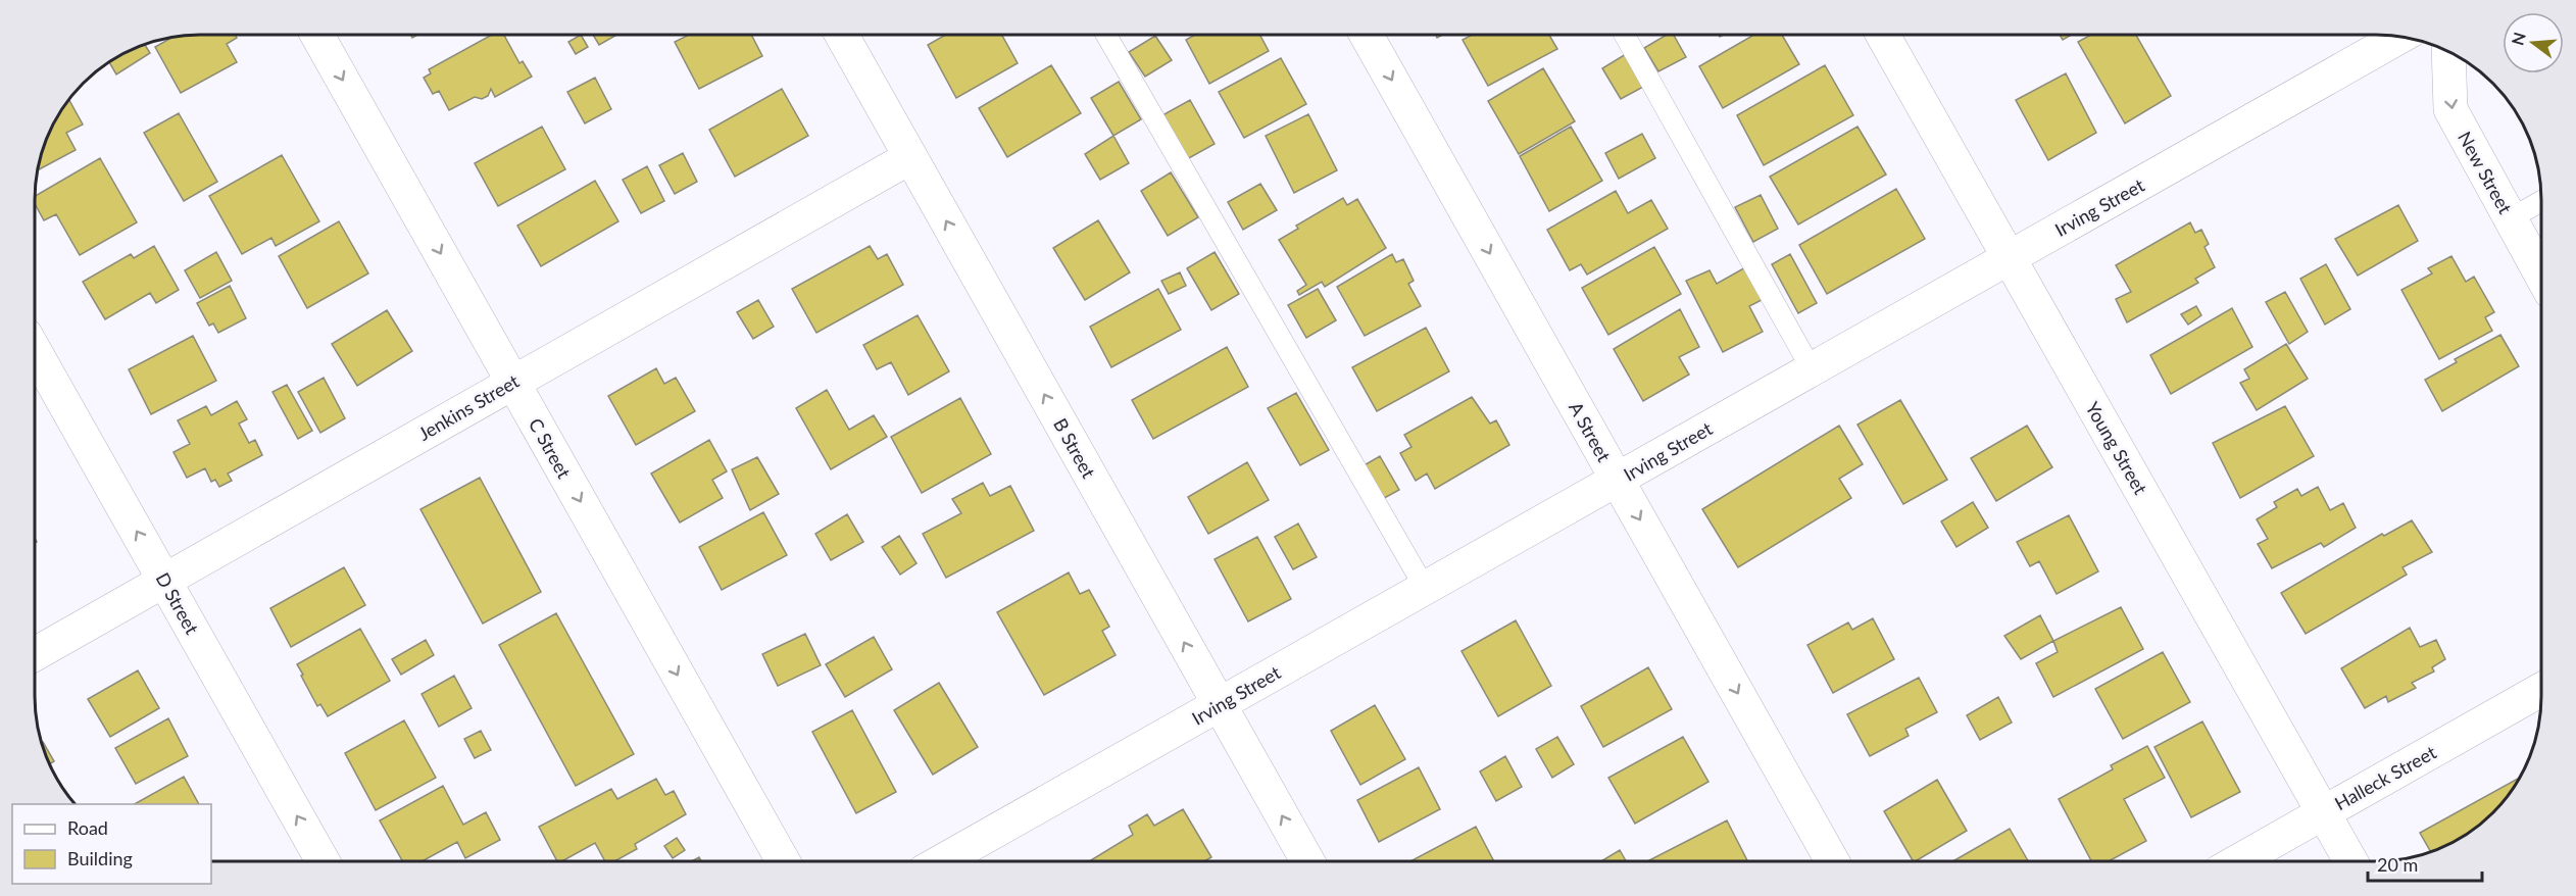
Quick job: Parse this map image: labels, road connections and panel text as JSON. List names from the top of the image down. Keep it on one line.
{"streets":{"street":["New Street","Irving Street","Jenkins Street","A Street","C Street","B Street","Young Street","D Street","Halleck Street"]},"crossings":[["Irving Street","A Street"],["Irving Street","B Street"],["Irving Street","Young Street"],["Jenkins Street","C Street"],["Jenkins Street","B Street"],["Jenkins Street","D Street"],["Young Street","Halleck Street"]],"one_way":["New Street","A Street","C Street","B Street","D Street"],"legend":["Road","Building"],"scale_bar":"20 m","north":"left"}
